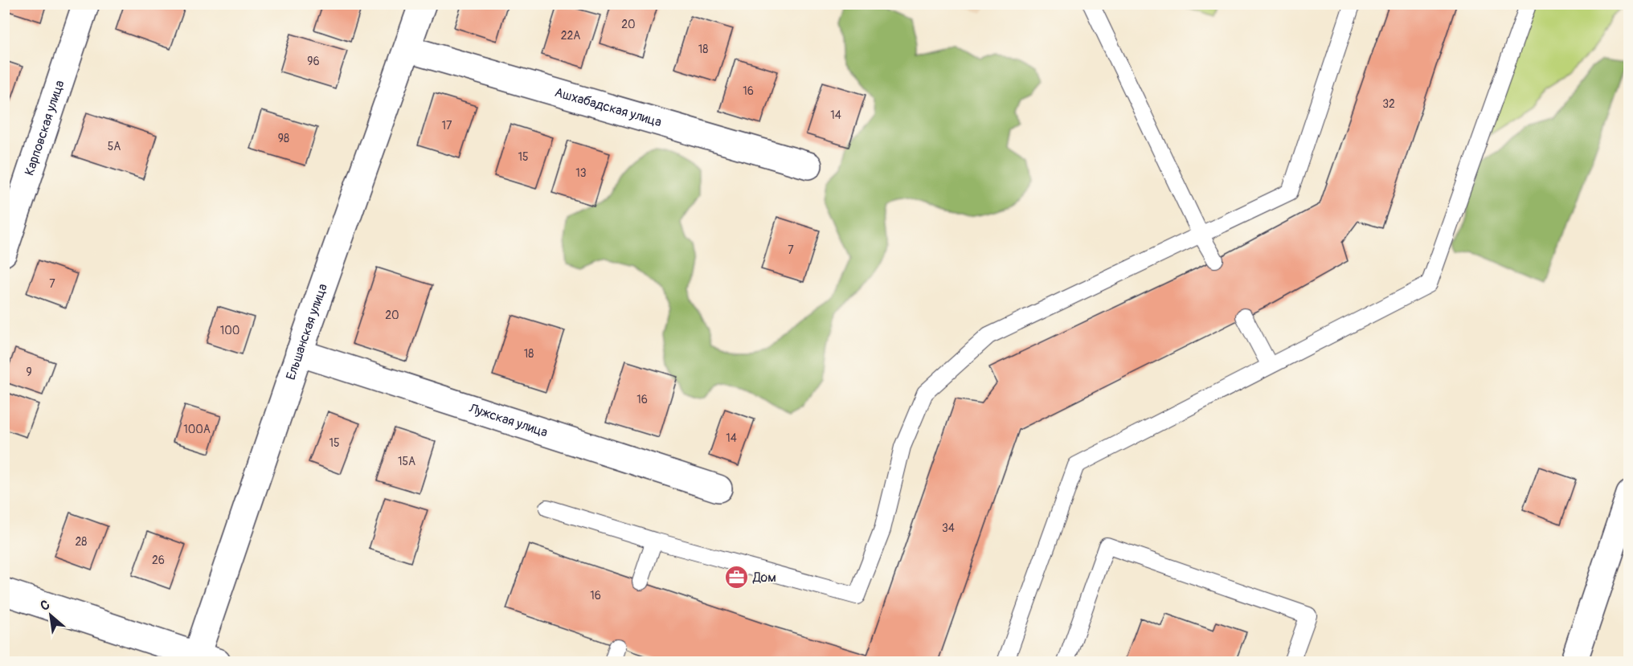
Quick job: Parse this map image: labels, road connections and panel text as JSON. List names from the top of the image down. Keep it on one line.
{"streets":{"street":["Ашхабадская улица","Карповская улица","Ельшанская улица","Лужская улица"]},"crossings":[["Ашхабадская улица","Ельшанская улица"],["Ельшанская улица","Лужская улица"]],"places":{"office":["Дом"]},"house_numbers":["20","22А","18","96","16","32","14","17","98","5А","15","13","7","7","20","100","18","9","16","100А","14","15","15А","34","28","26","16"],"north":"top left"}
